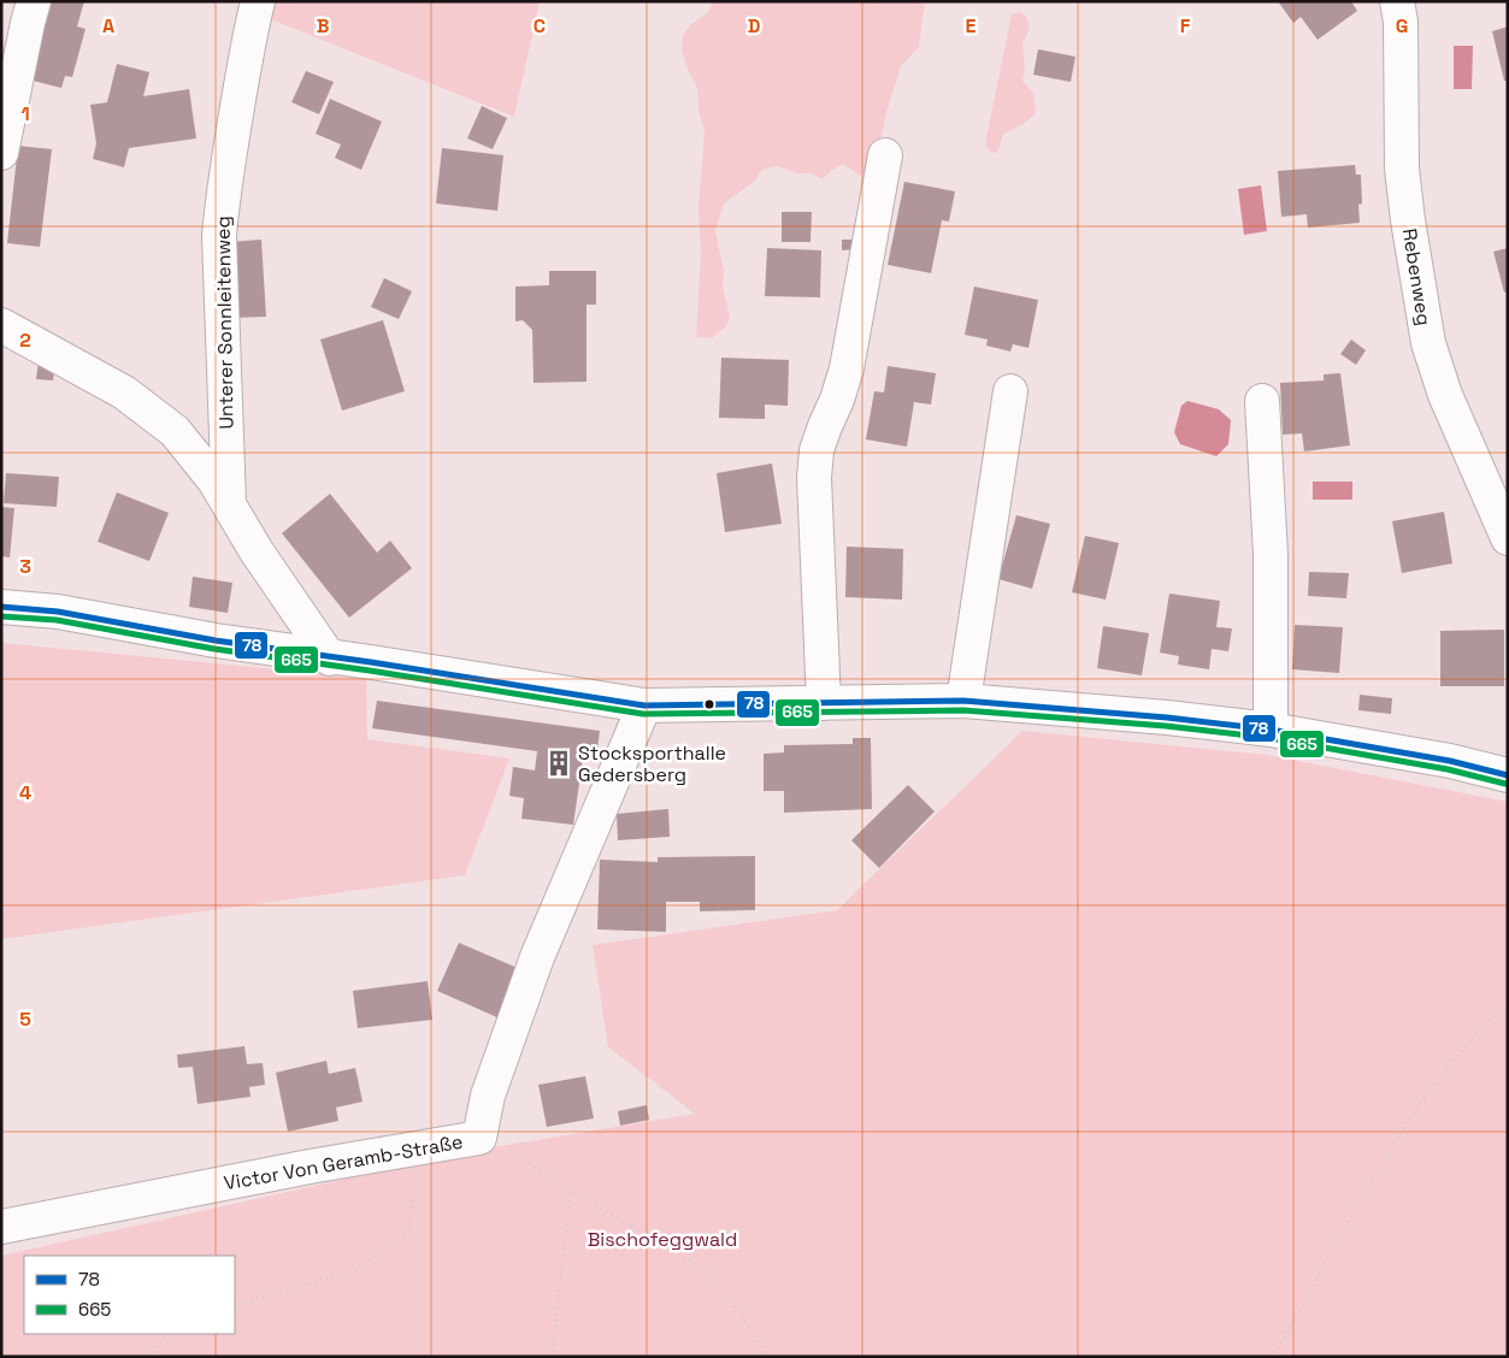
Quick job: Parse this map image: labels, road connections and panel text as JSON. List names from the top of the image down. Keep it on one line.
{"streets":{"street":["Rebenweg","Unterer Sonnleitenweg","Victor Von Geramb-Straße"]},"parks":["Bischofeggwald"],"places":{"building":["Stocksporthalle Gedersberg"]},"lines":["transit line 78","transit line 665"],"legend":["78","665"],"grid":{"columns":["A","B","C","D","E","F","G"],"rows":["1","2","3","4","5"]}}
